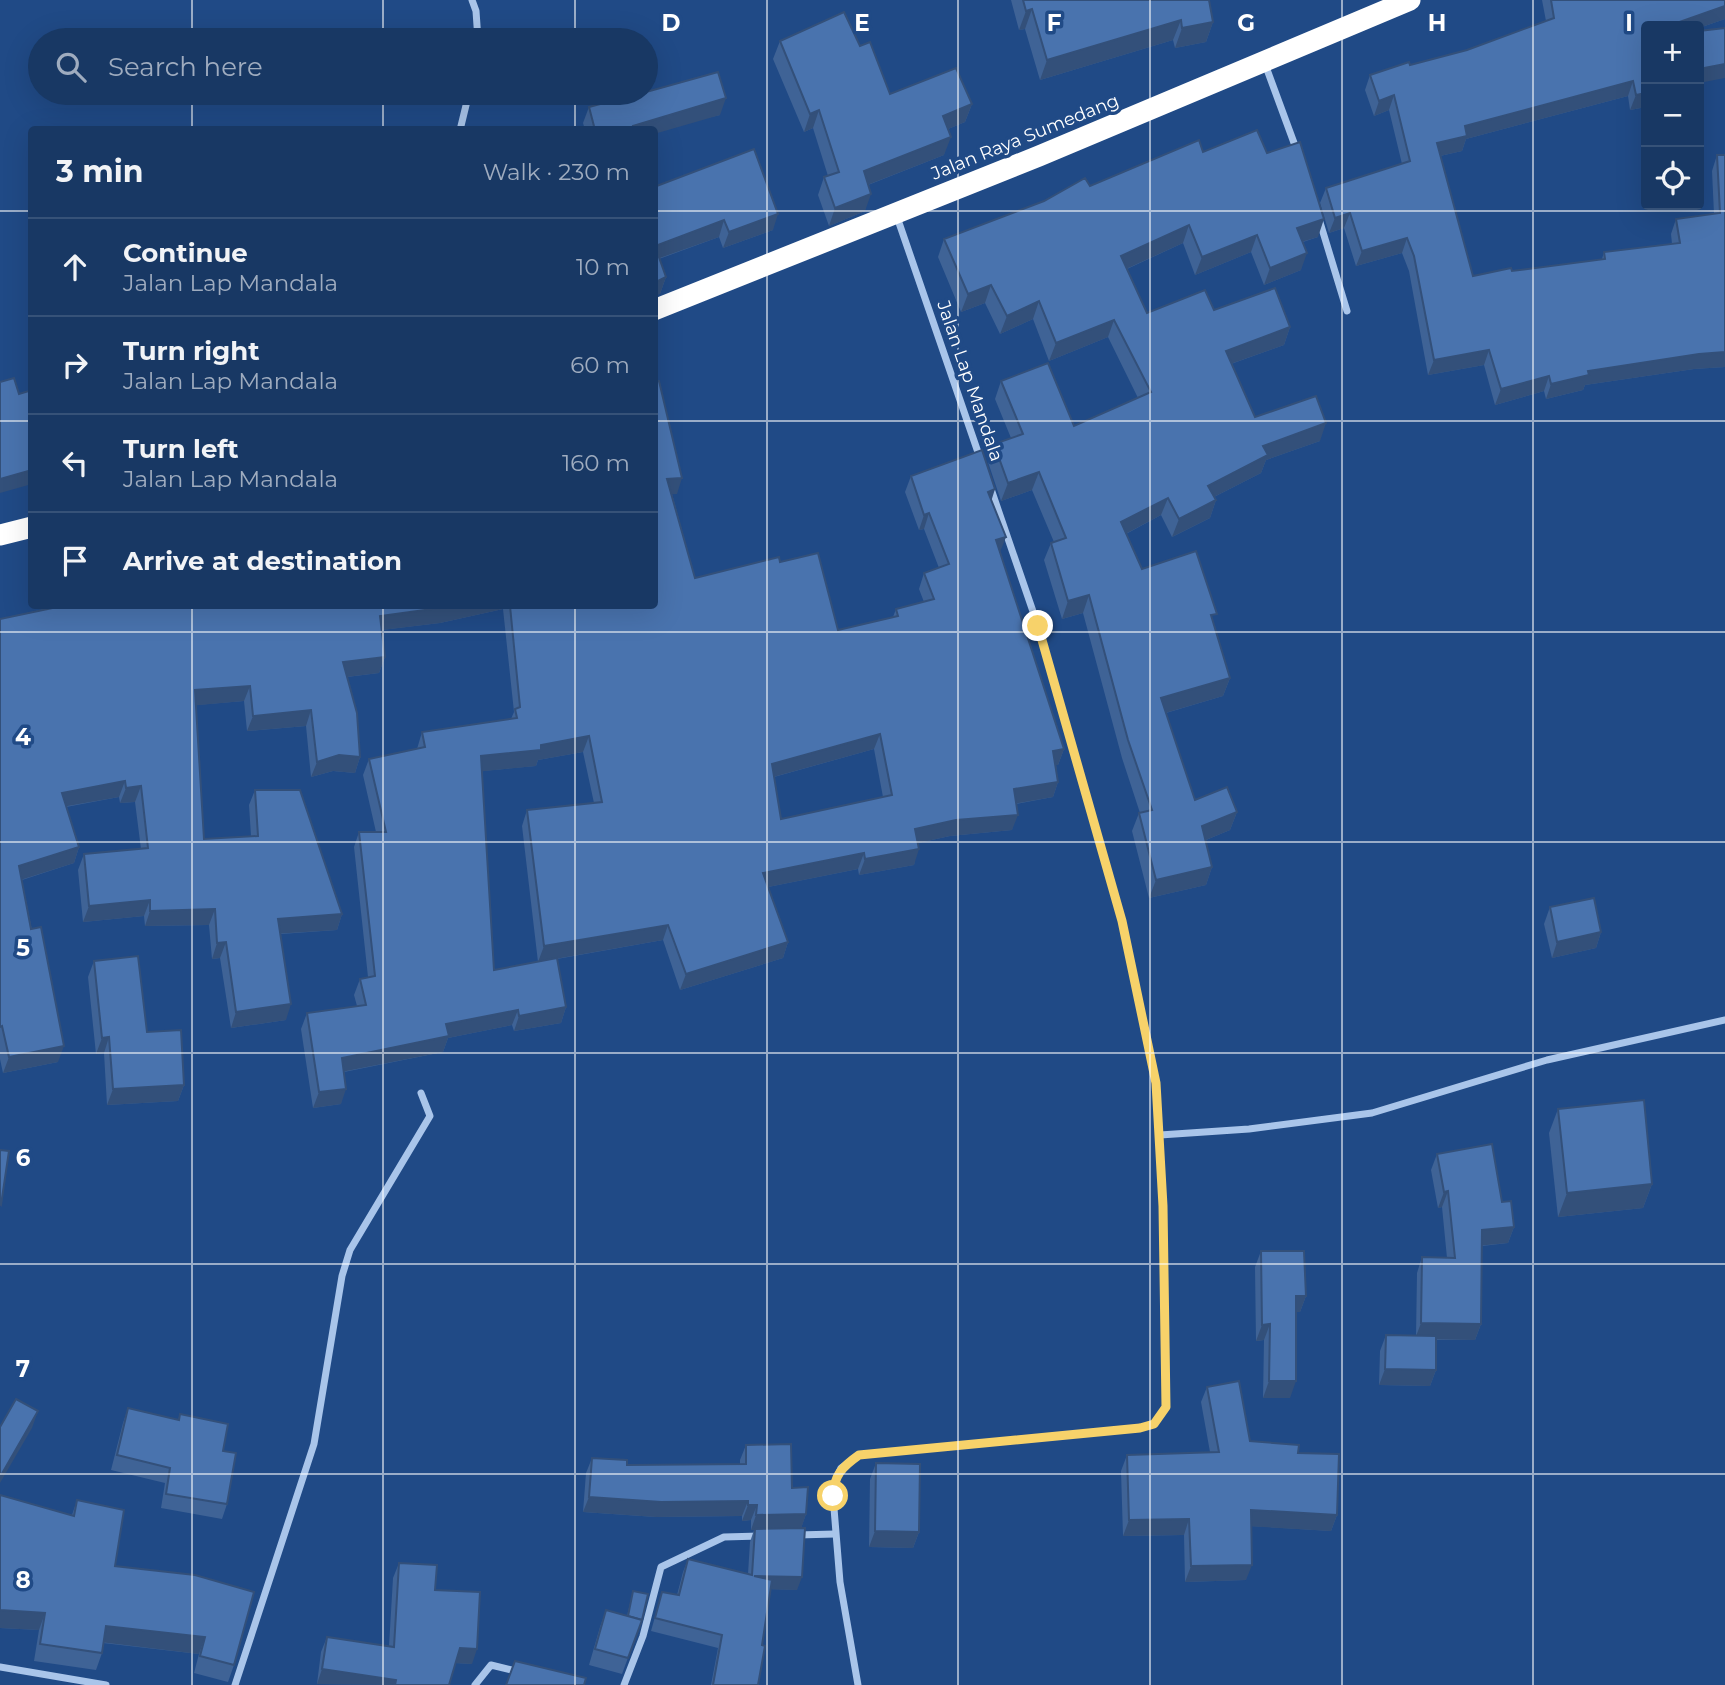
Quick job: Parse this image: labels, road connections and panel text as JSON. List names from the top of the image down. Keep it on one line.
{"streets":{"highway":["Jalan Raya Sumedang"],"street":["Jalan Lap Mandala"]},"crossings":[["Jalan Raya Sumedang","Jalan Lap Mandala"]],"page":{"map_buttons":["+","−"],"search":"Search here","heading":["3 min","Walk · 230 m"],"list":[["Continue","Jalan Lap Mandala","10 m"],["Turn right","Jalan Lap Mandala","60 m"],["Turn left","Jalan Lap Mandala","160 m"],"Arrive at destination"]},"grid":{"columns":["D","E","F","G","H","I"],"rows":["4","5","6","7","8"]}}
